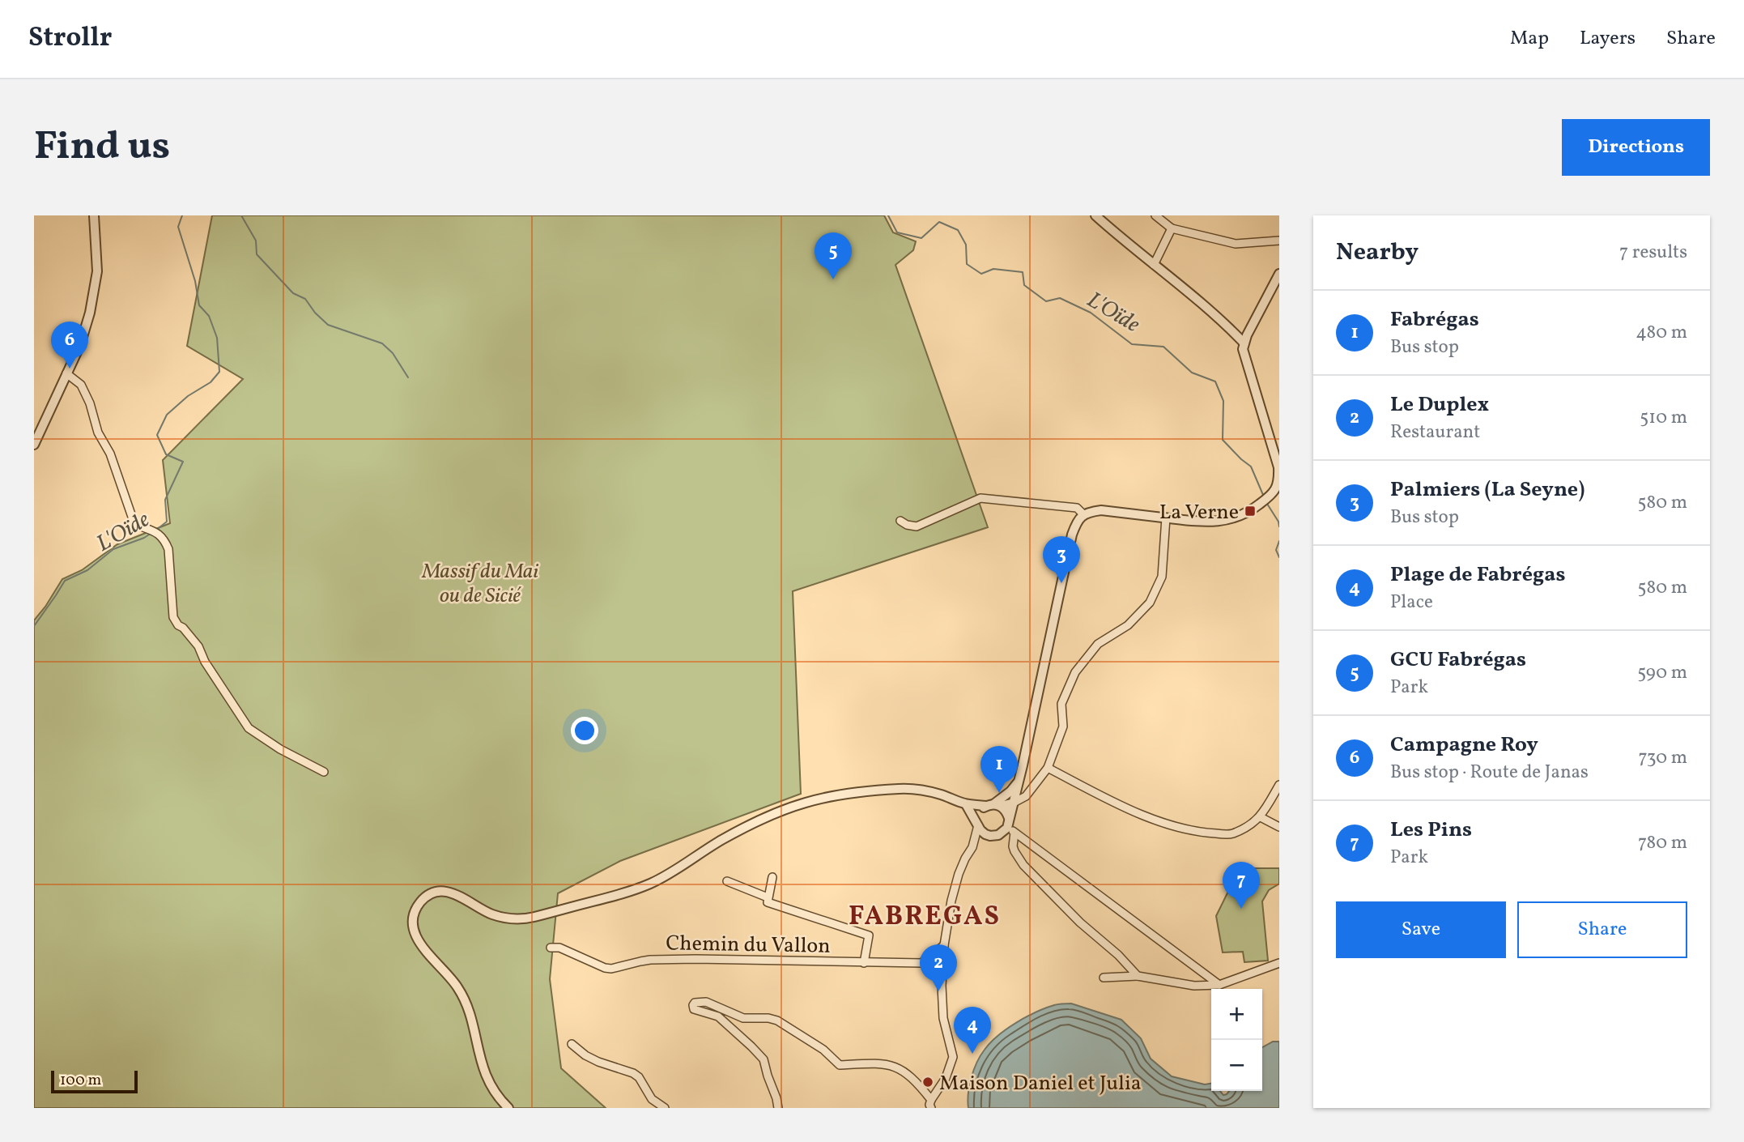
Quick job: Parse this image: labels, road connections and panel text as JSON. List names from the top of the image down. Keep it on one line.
{"streets":{"street":["Chemin du Vallon"]},"districts":["FABREGAS"],"water":["L'Oïde"],"parks":["Massif du Mai ou de Sicié"],"places":{"transit":["La Verne"],"other":["Maison Daniel et Julia"]},"scale_bar":"100 m","page":{"header":"Strollr","nav":["Map","Layers","Share"],"buttons":["Directions",["Save","Share"]],"title":"Find us","heading":["Nearby","7 results"],"pins":["5","6","3","1","7","2","4"],"list":[{"mark":"1","name":"Fabrégas","note":"Bus stop","value":"480 m"},{"mark":"2","name":"Le Duplex","note":"Restaurant","value":"510 m"},{"mark":"3","name":"Palmiers (La Seyne)","note":"Bus stop","value":"580 m"},{"mark":"4","name":"Plage de Fabrégas","note":"Place","value":"580 m"},{"mark":"5","name":"GCU Fabrégas","note":"Park","value":"590 m"},{"mark":"6","name":"Campagne Roy","note":"Bus stop · Route de Janas","value":"730 m"},{"mark":"7","name":"Les Pins","note":"Park","value":"780 m"}],"map_buttons":["+","−"],"scale":"100 m"}}
